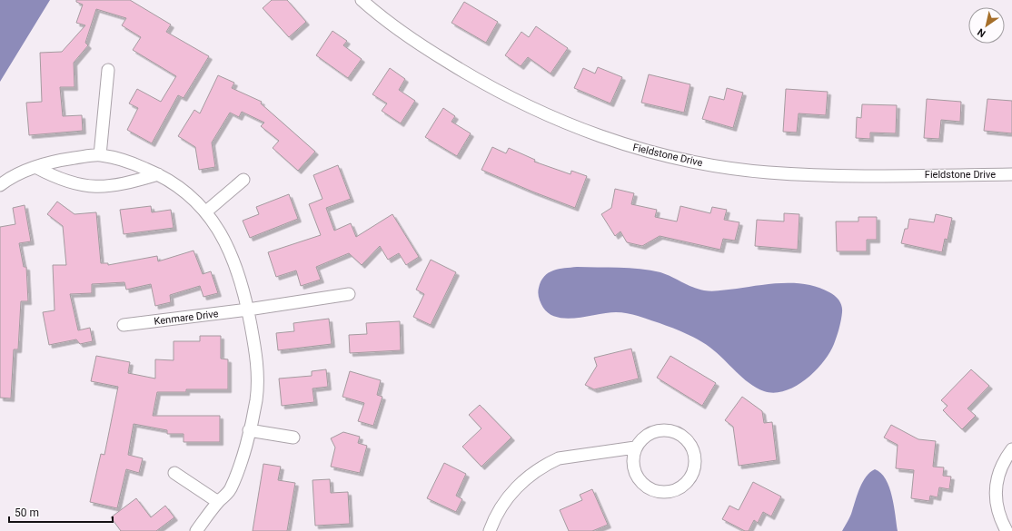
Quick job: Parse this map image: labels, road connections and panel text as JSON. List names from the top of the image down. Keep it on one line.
{"streets":{"street":["Fieldstone Drive","Kenmare Drive"]},"scale_bar":"50 m","north":"bottom left"}
